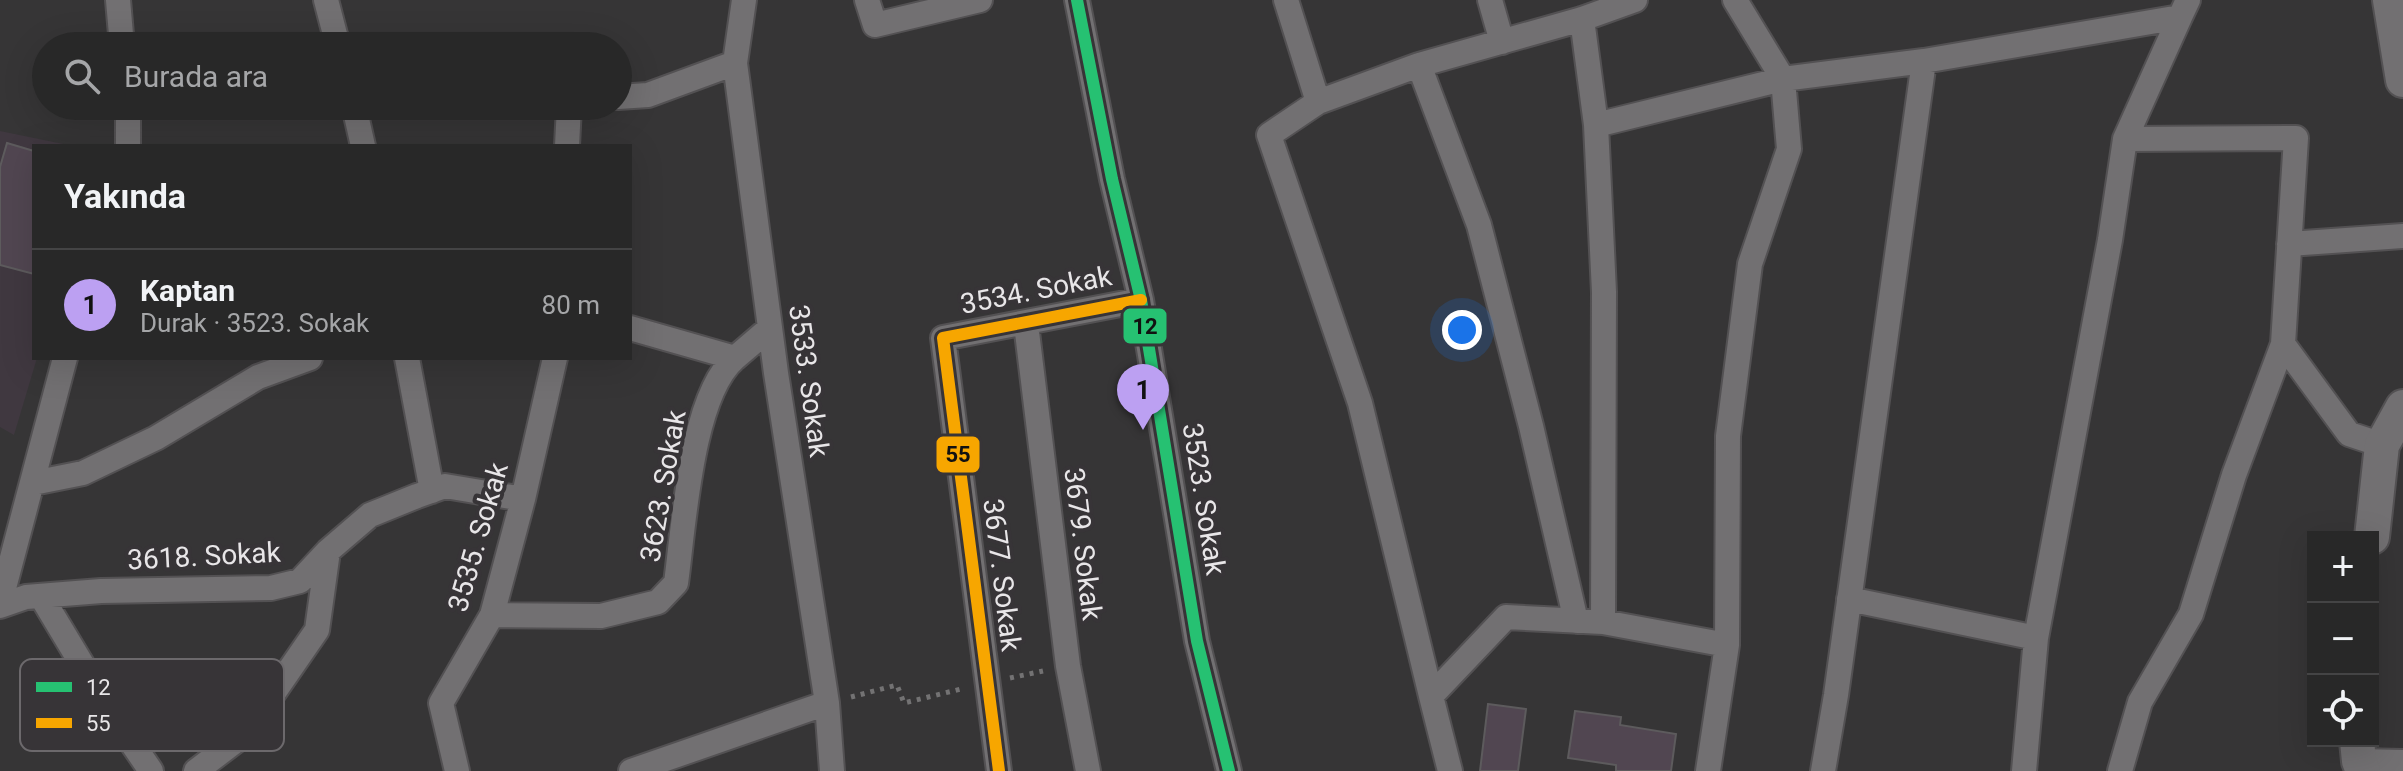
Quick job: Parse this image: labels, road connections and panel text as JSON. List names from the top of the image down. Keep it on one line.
{"streets":{"street":["3534. Sokak","3533. Sokak","3623. Sokak","3523. Sokak","3535. Sokak","3679. Sokak","3618. Sokak","3677. Sokak"]},"crossings":[["3534. Sokak","3523. Sokak"],["3534. Sokak","3679. Sokak"],["3534. Sokak","3677. Sokak"],["3623. Sokak","3535. Sokak"],["3535. Sokak","3618. Sokak"]],"lines":["transit line 12","transit line 55"],"legend":["12","55"],"page":{"search":"Burada ara","heading":"Yakında","list":[{"mark":"1","name":"Kaptan","note":"Durak · 3523. Sokak","value":"80 m"}],"pins":"1","map_buttons":["+","−"]}}
